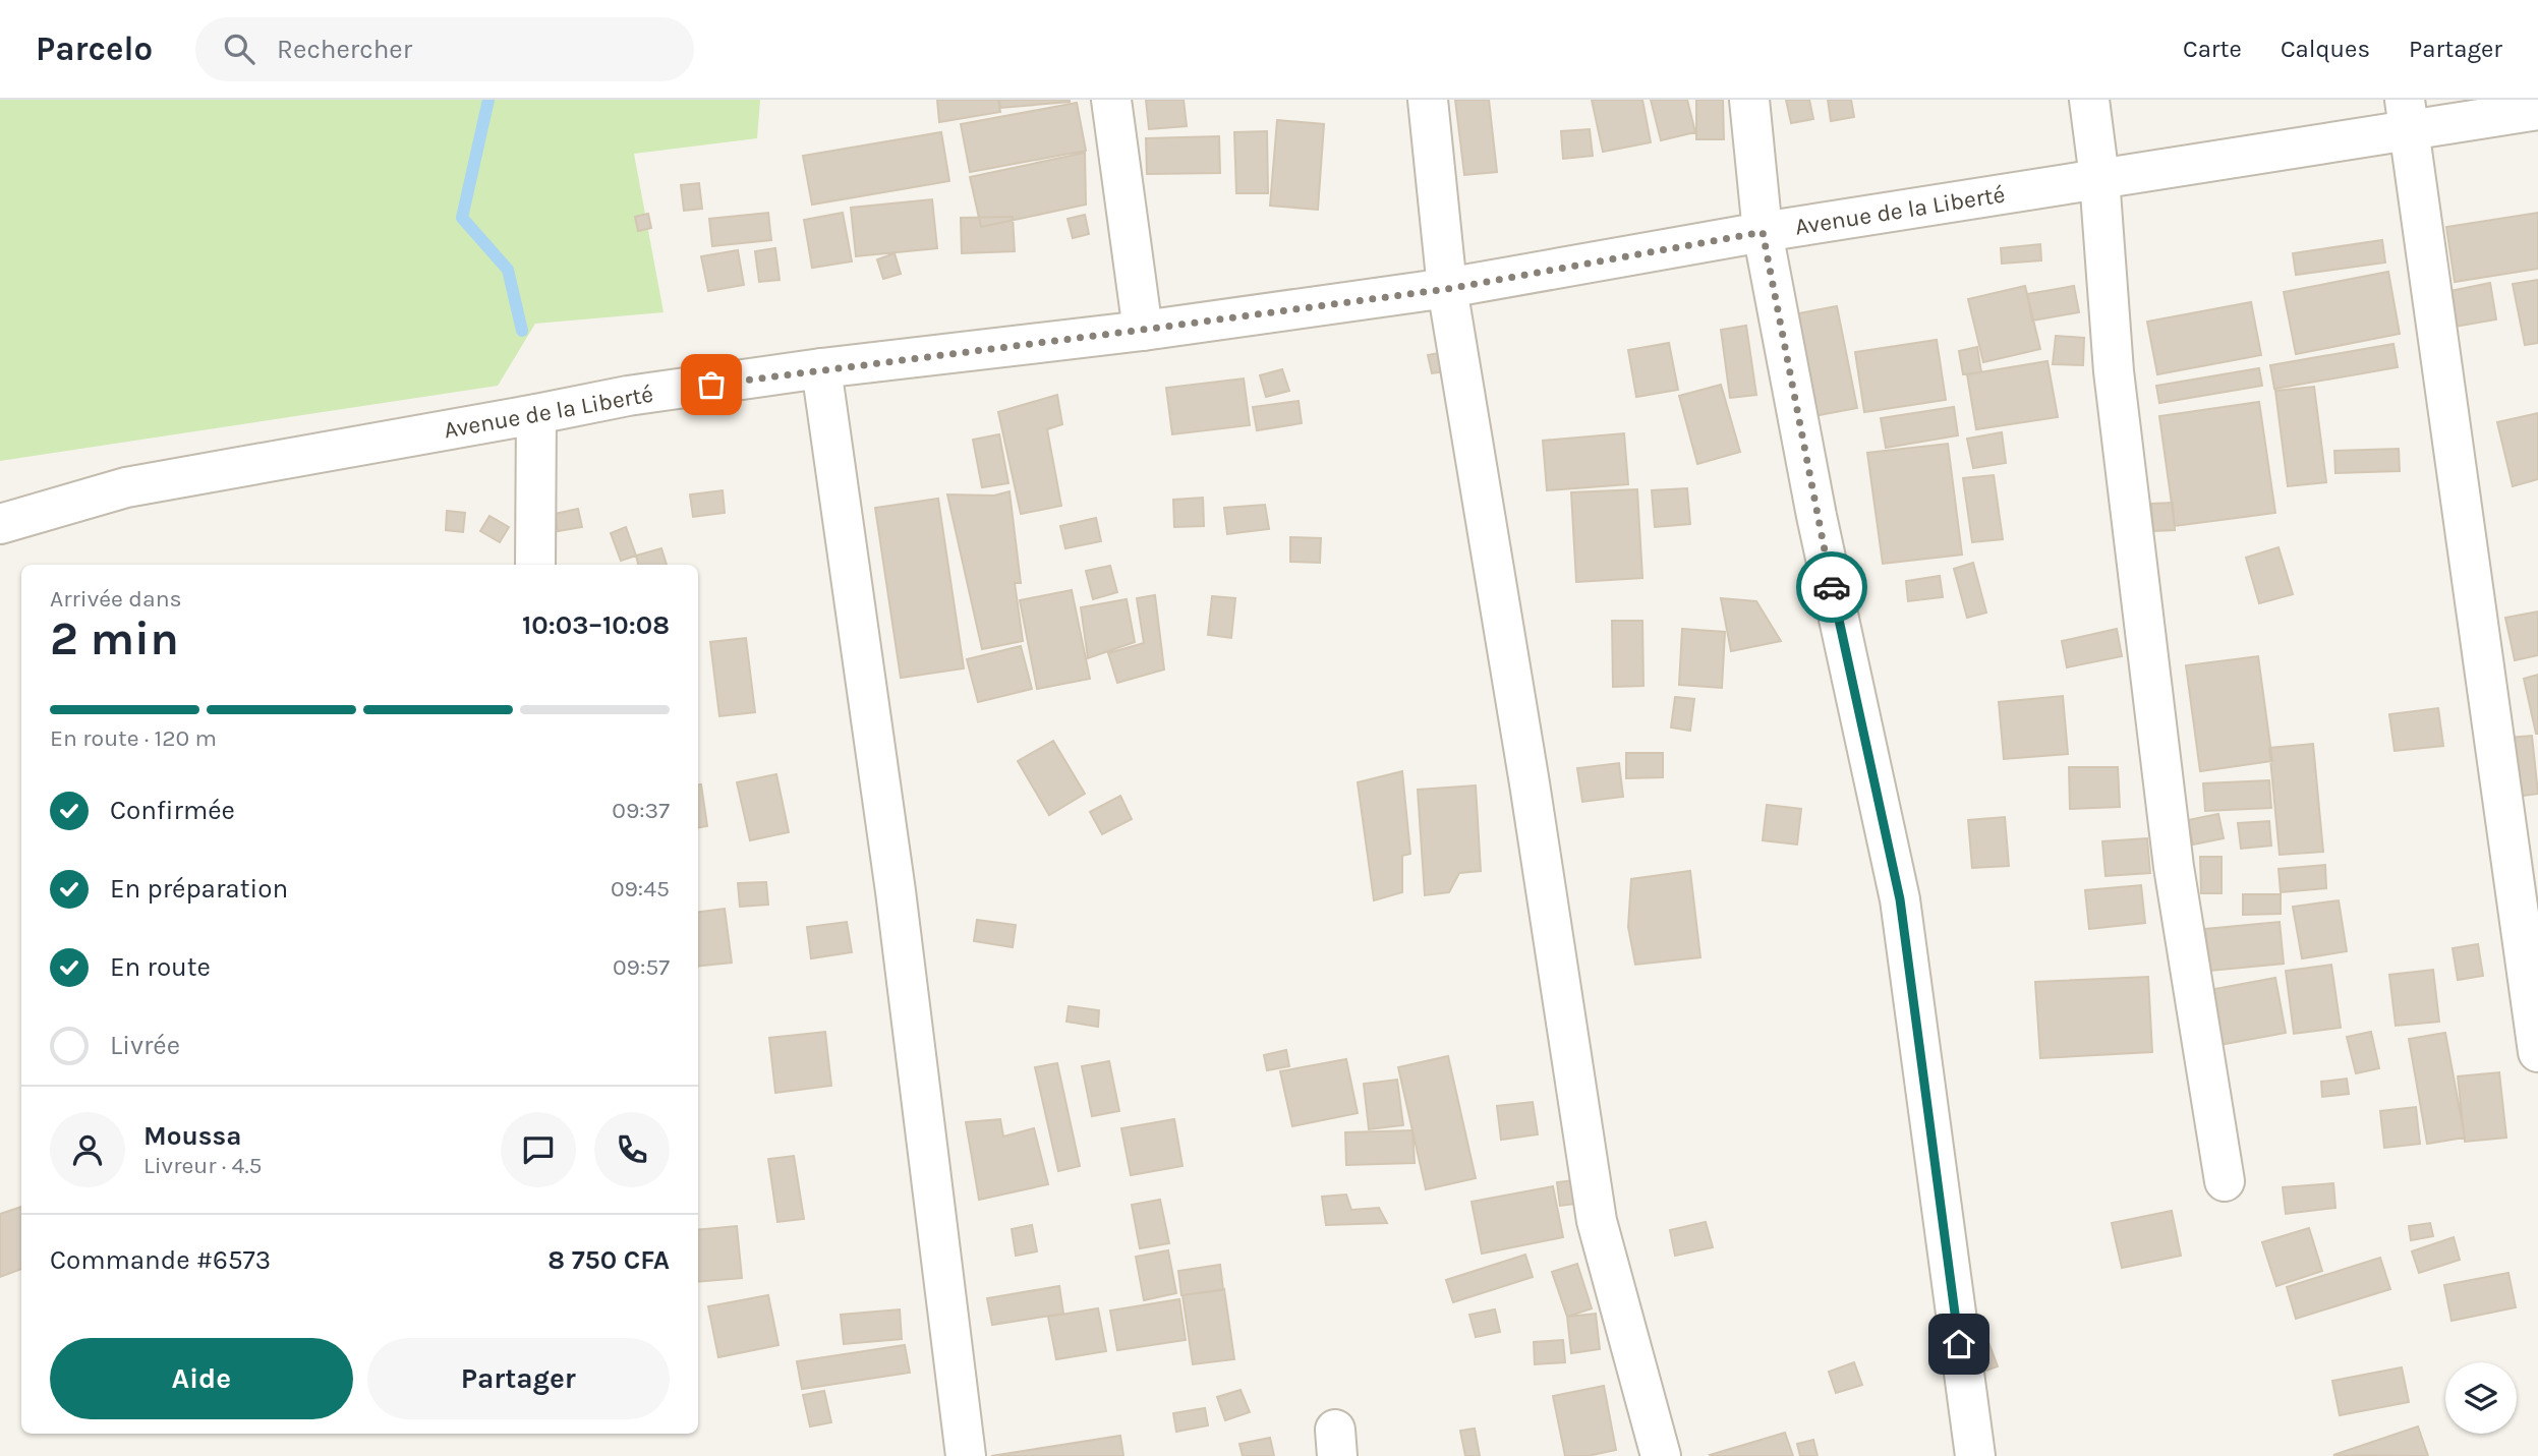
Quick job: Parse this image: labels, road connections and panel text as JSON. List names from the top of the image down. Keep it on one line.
{"streets":{"street":["Avenue de la Liberté"]},"page":{"header":"Parcelo","search":"Rechercher","nav":["Carte","Calques","Partager"],"heading":["2 min","Arrivée dans","10:03–10:08"],"panel":["Moussa","Livreur · 4.5","Commande #6573","8 750 CFA"],"bar":"En route · 120 m","list":[["Confirmée","09:37"],["En préparation","09:45"],["En route","09:57"],"Livrée"],"buttons":["Aide","Partager"]}}
